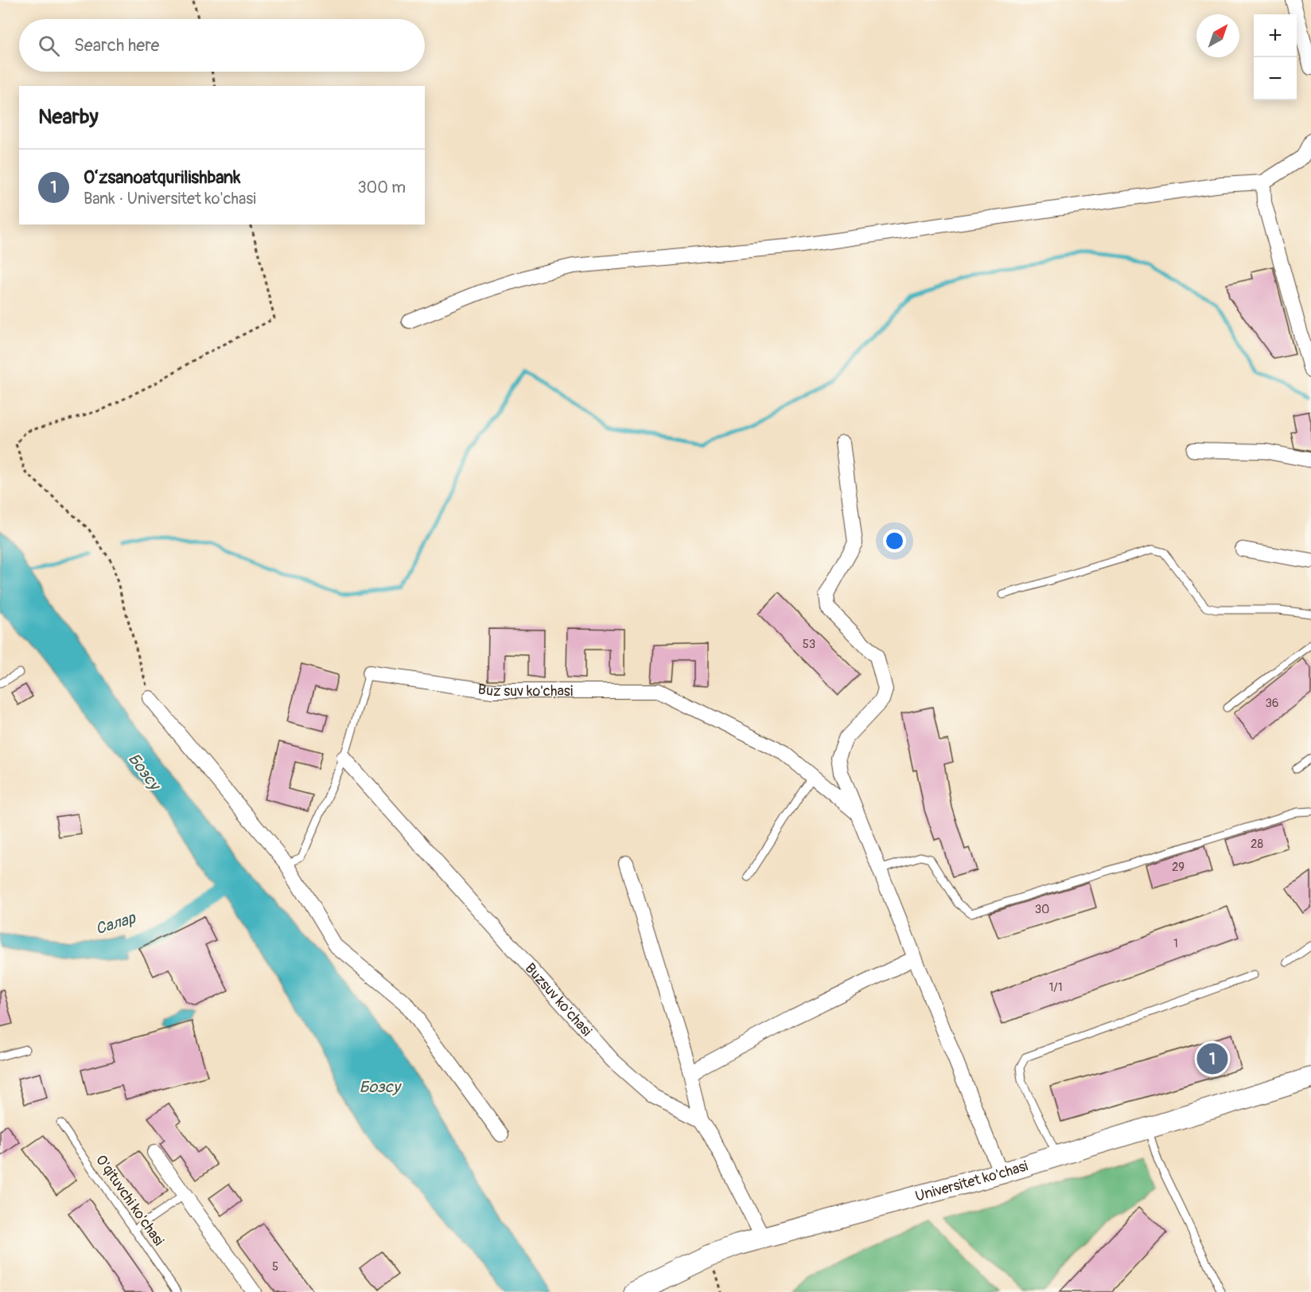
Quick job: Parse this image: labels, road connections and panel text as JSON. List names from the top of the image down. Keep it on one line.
{"streets":{"main road":["Universitet ko'chasi"],"street":["Buz suv ko'chasi","Buzsuv ko'chasi"],"lane":["O'qituvchi ko'chasi"]},"crossings":[["Buz suv ko'chasi","Buzsuv ko'chasi"]],"water":["Бозсу","Салар"],"house_numbers":["53","36","28","29","30","1","1/1","5"],"north":"top right","page":{"map_buttons":["+","−"],"search":"Search here","heading":"Nearby","list":[{"mark":"1","name":"Oʻzsanoatqurilishbank","note":"Bank · Universitet ko'chasi","value":"300 m"}],"pins":"1"}}
